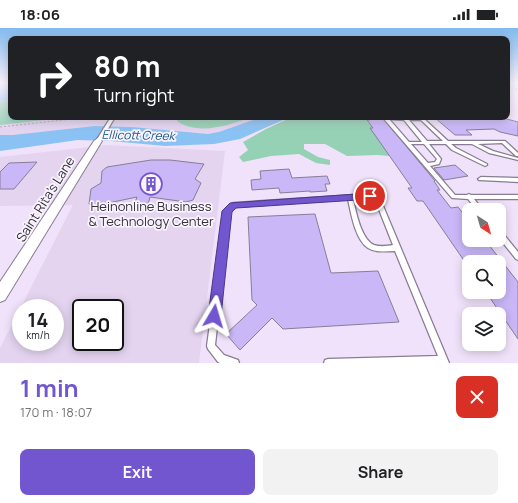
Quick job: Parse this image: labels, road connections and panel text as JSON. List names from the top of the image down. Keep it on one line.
{"streets":{"street":["Saint Rita's Lane"]},"water":["Ellicott Creek"],"places":{"building":["Heinonline Business & Technology Center"]},"north":"bottom right","page":{"status":"18:06","turn":["80 m","Turn right"],"speed":"14 km/h","limit":"20","heading":["1 min","170 m · 18:07"],"buttons":["Exit","Share"]}}
